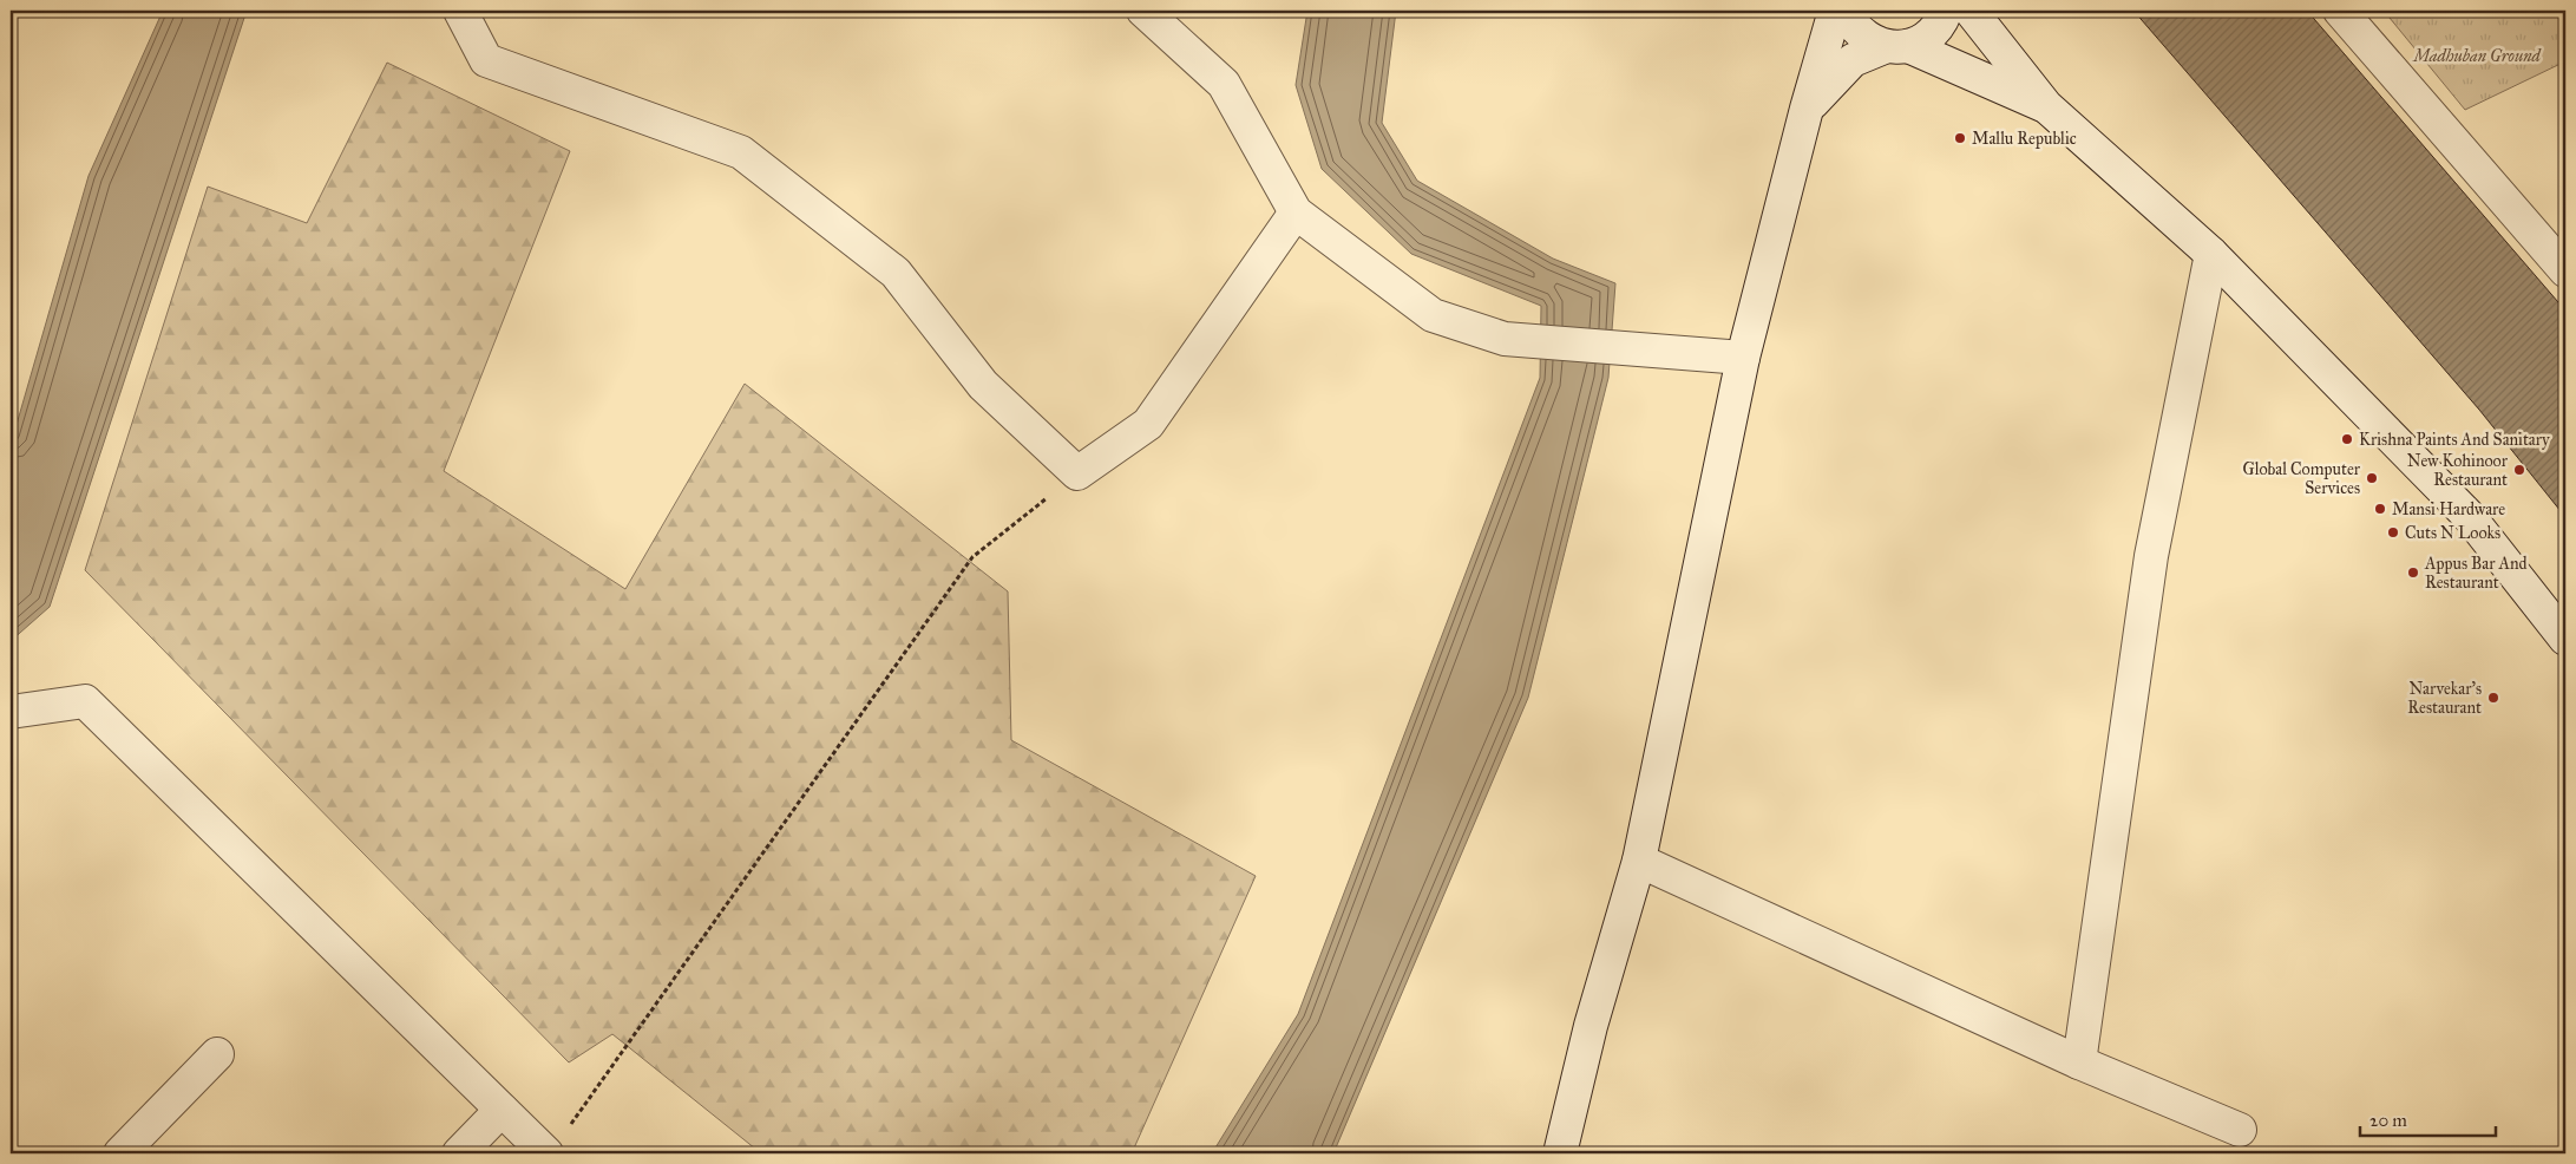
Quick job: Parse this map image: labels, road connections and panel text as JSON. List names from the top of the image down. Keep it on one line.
{"parks":["Madhuban Ground"],"places":["Mallu Republic","Krishna Paints And Sanitary","New Kohinoor Restaurant","Global Computer Services","Mansi Hardware","Cuts N Looks","Appus Bar And Restaurant","Narvekar's Restaurant"],"scale_bar":"20 m"}
